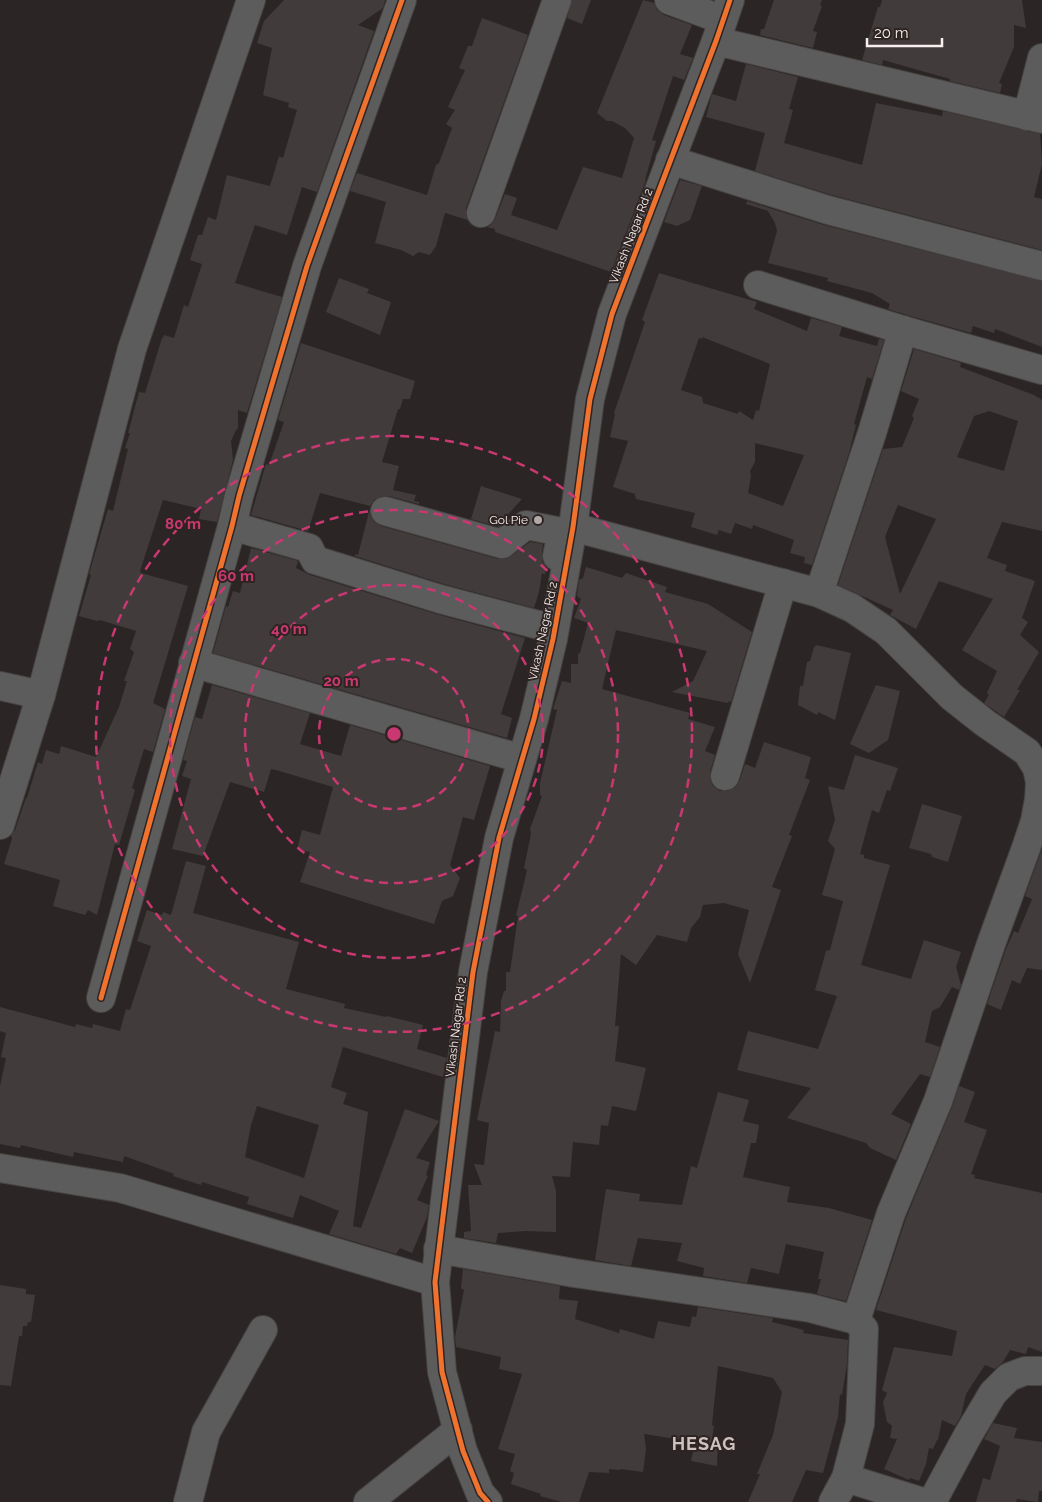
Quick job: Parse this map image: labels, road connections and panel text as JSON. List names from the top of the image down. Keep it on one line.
{"streets":{"street":["Vikash Nagar Rd 2"]},"districts":["HESAG"],"places":["Gol Pie"],"scale_bar":"20 m","rings":["80 m","60 m","40 m","20 m"]}
